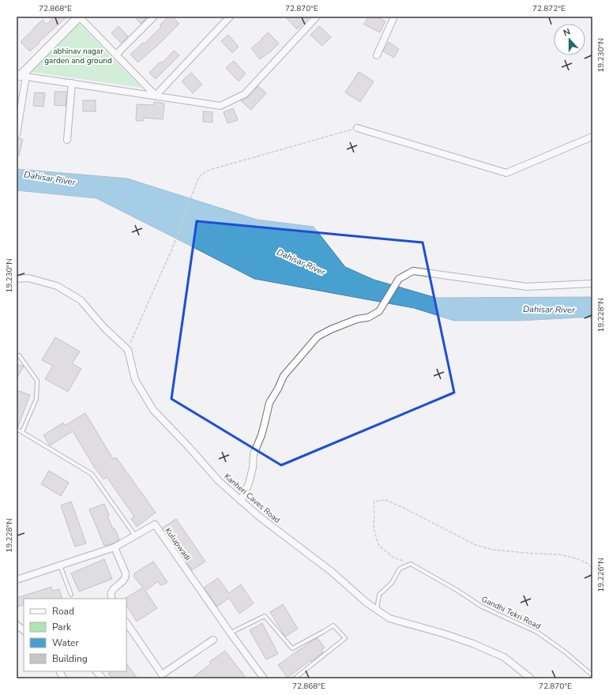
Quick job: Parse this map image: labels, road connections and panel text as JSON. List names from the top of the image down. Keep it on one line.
{"streets":{"street":["Kanheri Caves Road","Kulupwadi"],"lane":["Gandhi Tekri Road"]},"water":["Dahisar River"],"parks":["abhinav nagar garden and ground"],"legend":["Road","Park","Water","Building"],"north":"top","coordinates":["72.868°E","72.870°E","72.872°E","19.230°N","19.228°N","19.226°N"]}
